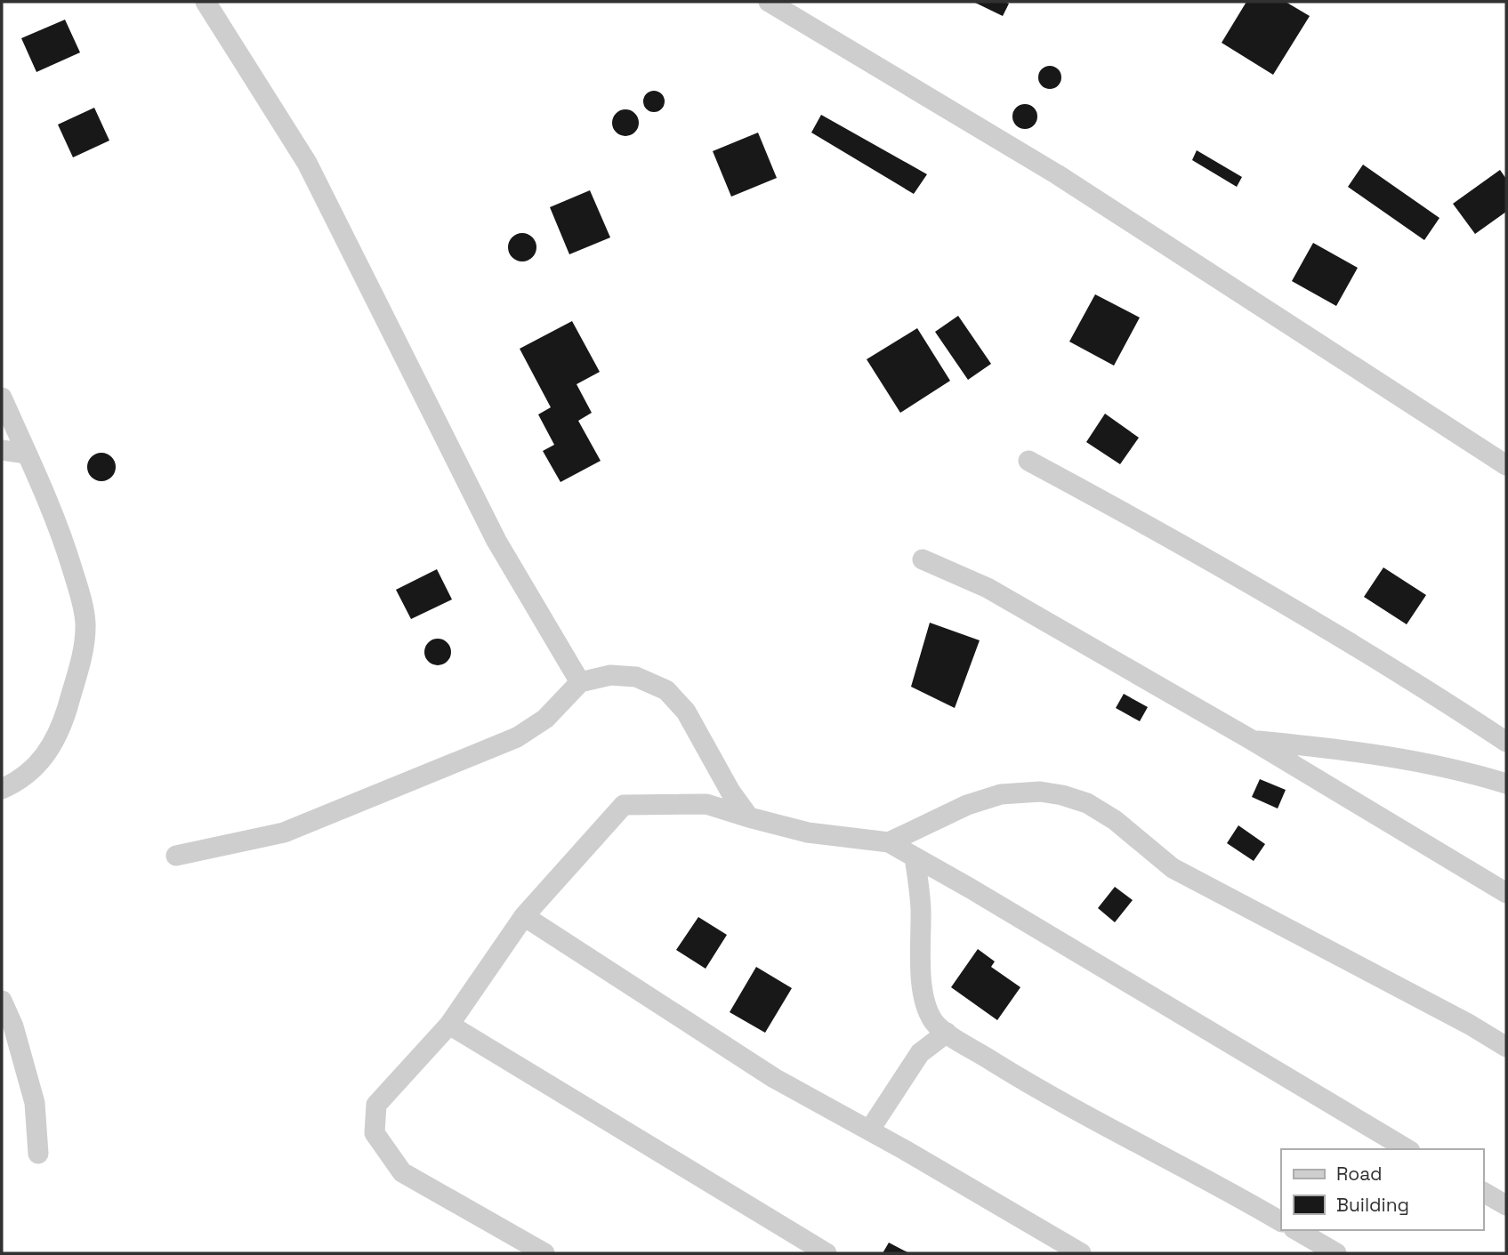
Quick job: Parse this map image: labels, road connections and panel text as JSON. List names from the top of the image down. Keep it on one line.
{"legend":["Road","Building"]}
